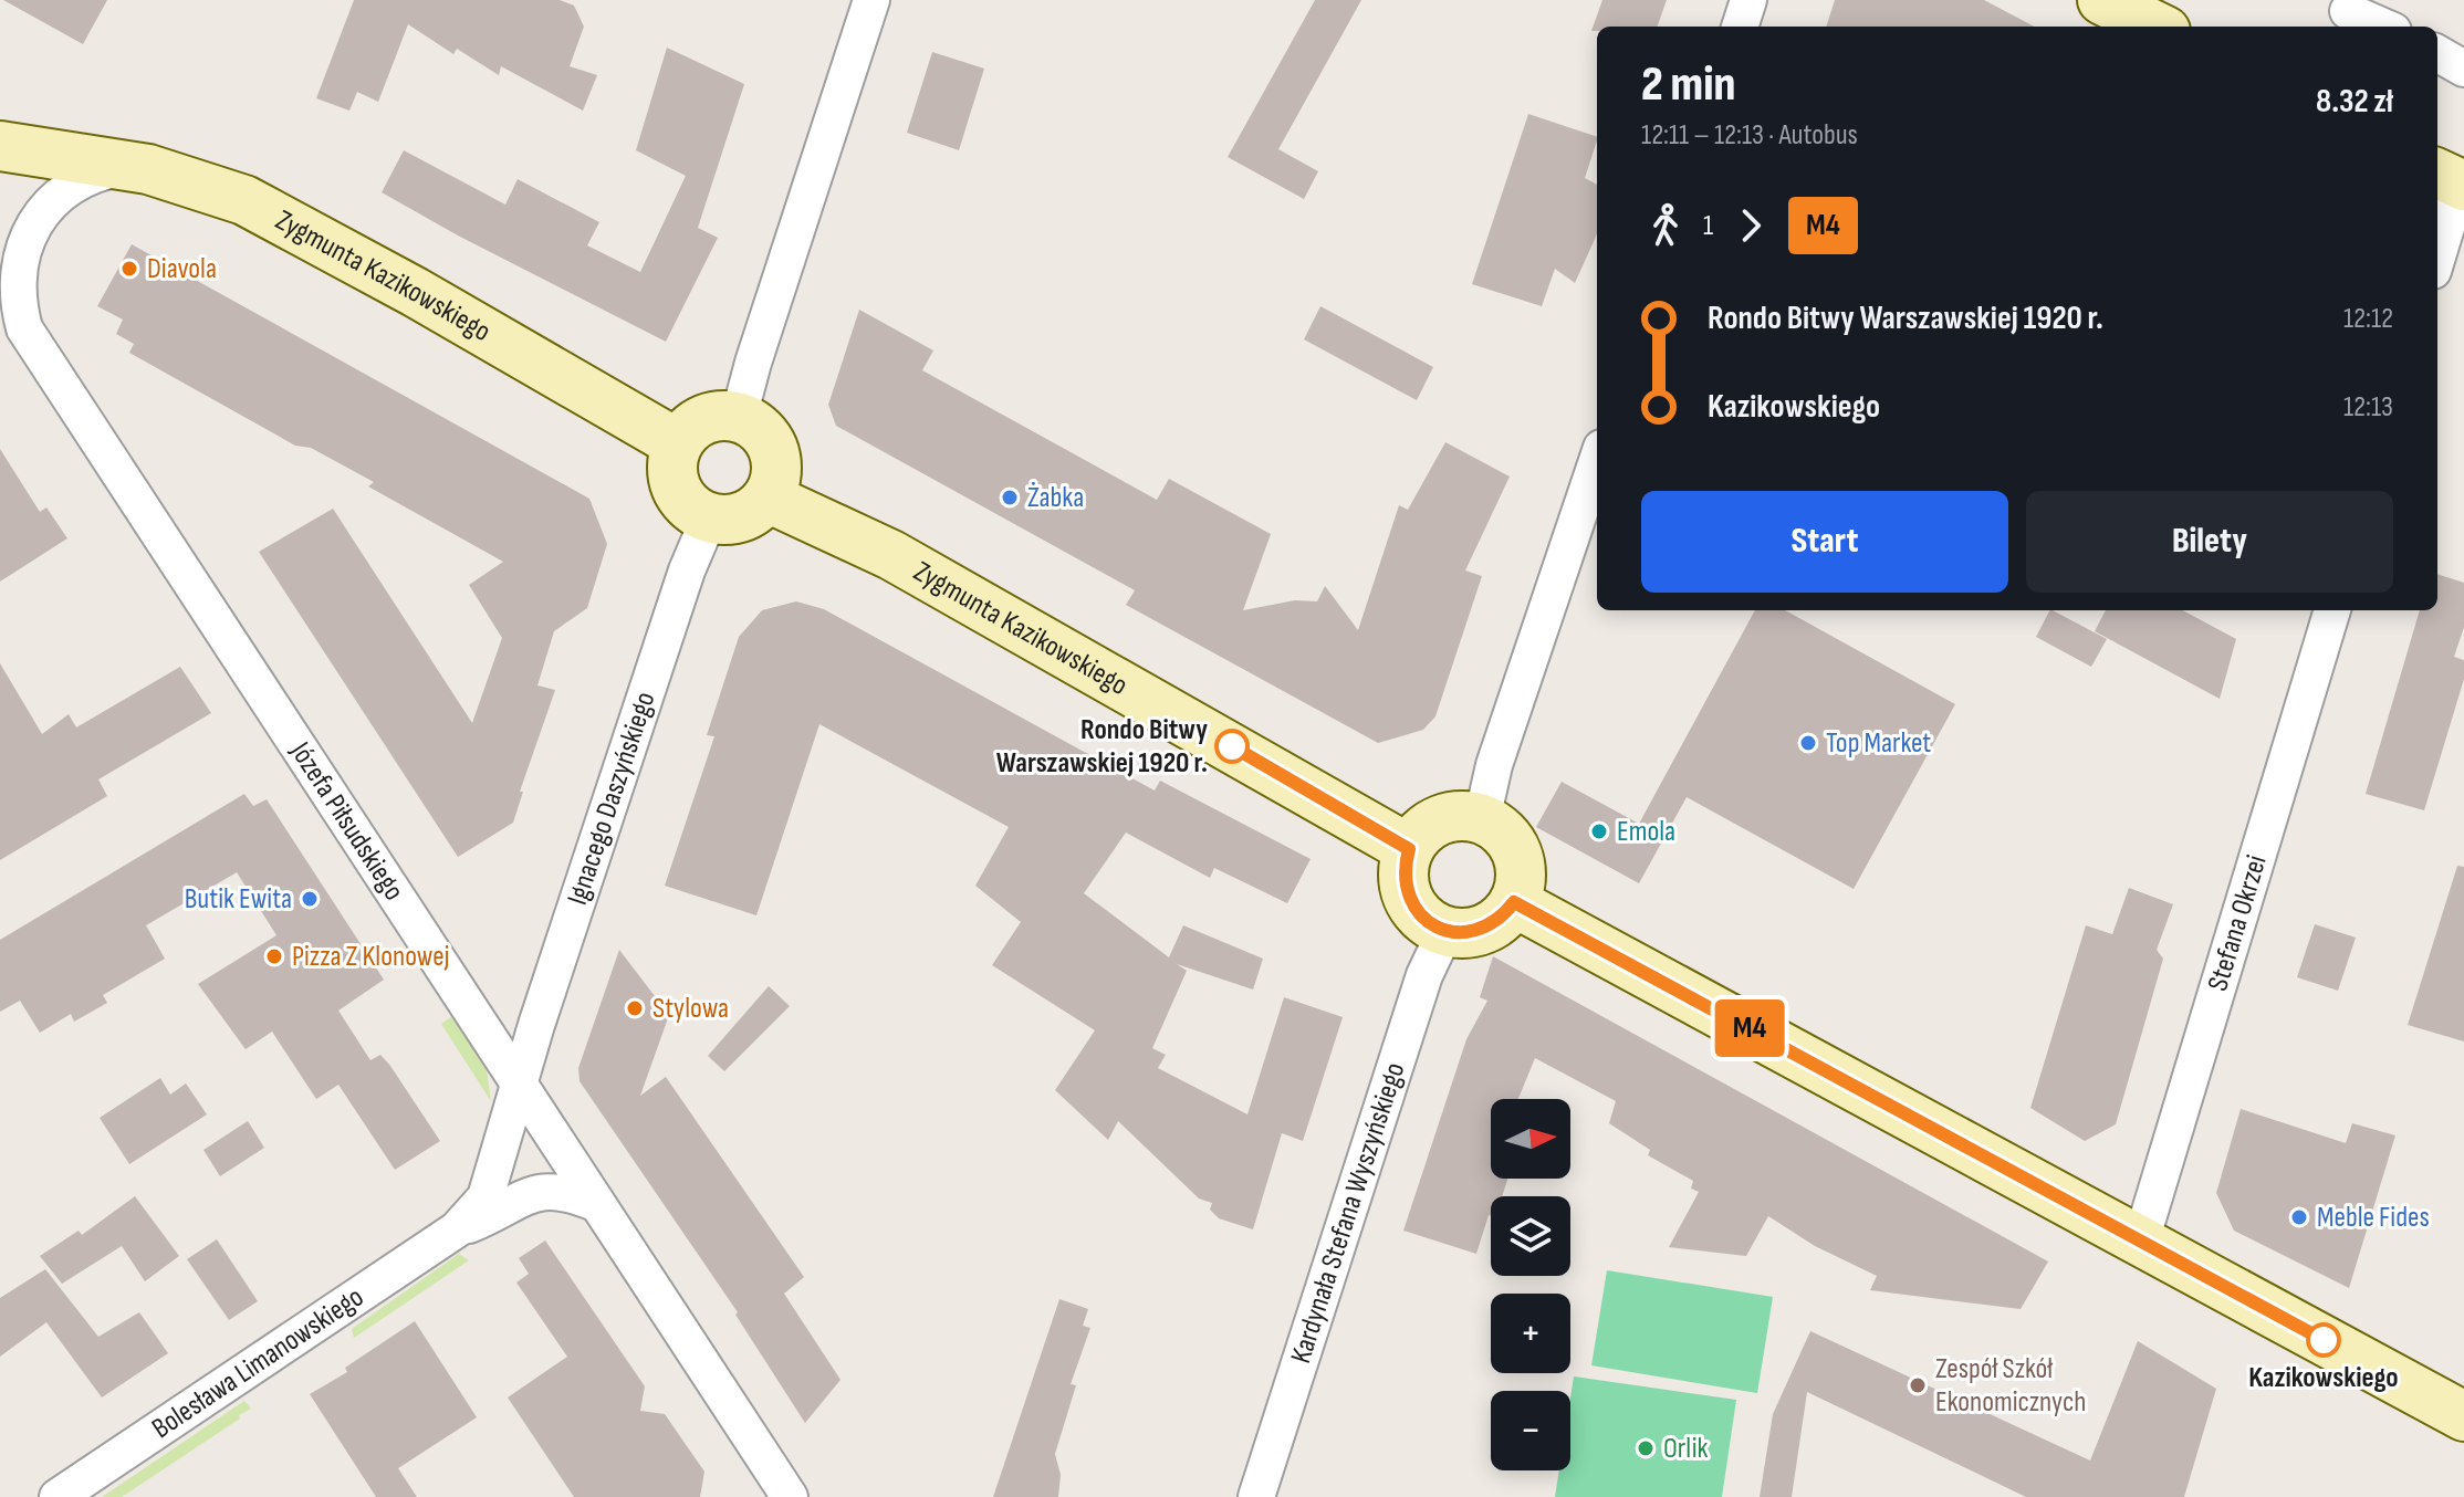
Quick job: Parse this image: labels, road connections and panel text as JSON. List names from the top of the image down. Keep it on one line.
{"streets":{"street":["Zygmunta Kazikowskiego","Ignacego Daszyńskiego","Józefa Piłsudskiego","Stefana Okrzei","Kardynała Stefana Wyszyńskiego","Bolesława Limanowskiego"]},"crossings":[["Zygmunta Kazikowskiego","Ignacego Daszyńskiego"],["Zygmunta Kazikowskiego","Józefa Piłsudskiego"],["Zygmunta Kazikowskiego","Kardynała Stefana Wyszyńskiego"],["Ignacego Daszyńskiego","Józefa Piłsudskiego"],["Ignacego Daszyńskiego","Bolesława Limanowskiego"],["Józefa Piłsudskiego","Bolesława Limanowskiego"]],"places":["Diavola","Żabka","Top Market","Rondo Bitwy Warszawskiej 1920 r.","Emola","Butik Ewita","Pizza Z Klonowej","Stylowa","Meble Fides","Kazikowskiego","Zespół Szkół Ekonomicznych","Orlik"],"lines":["bus line M4"],"north":"right","page":{"on_map":"M4","heading":["2 min","12:11 – 12:13 · Autobus","8.32 zł"],"legs":["1","M4"],"list":[{"name":"Rondo Bitwy Warszawskiej 1920 r.","value":"12:12"},{"name":"Kazikowskiego","value":"12:13"}],"buttons":["Start","Bilety"],"map_buttons":["+","−"]}}
